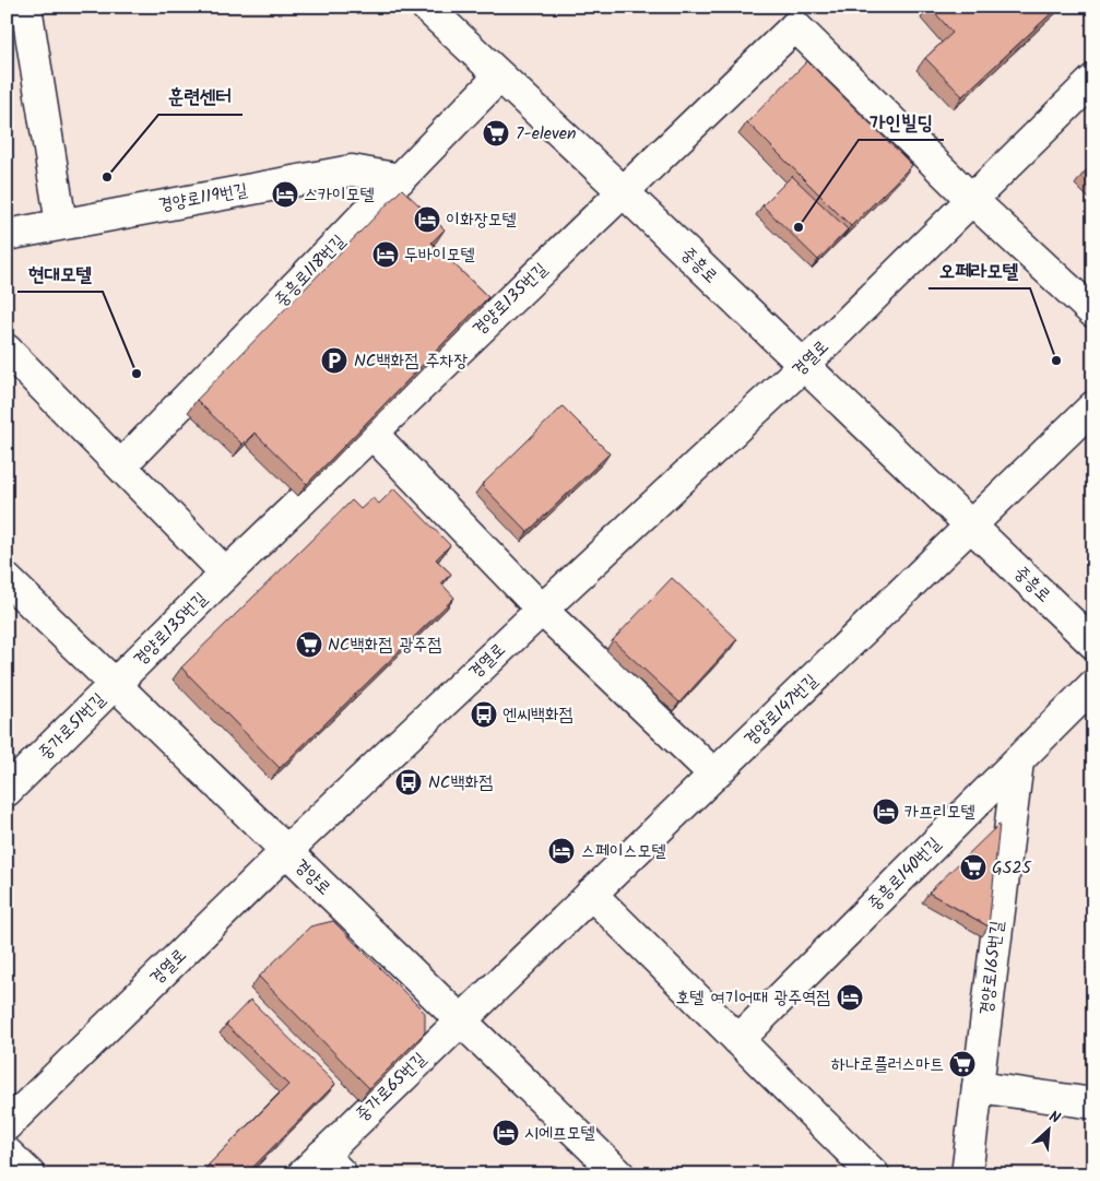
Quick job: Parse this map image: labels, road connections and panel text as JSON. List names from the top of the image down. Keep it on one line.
{"streets":{"street":["경양로119번길","중흥로","중흥로118번길","경양로135번길","경열로","경양로147번길","중가로51번길","중흥로140번길","경양로","경양로165번길","중가로65번길"]},"crossings":[["경양로119번길","중흥로118번길"],["중흥로","중흥로118번길"],["중흥로","경양로135번길"],["중흥로","경열로"],["중흥로","경양로147번길"],["경양로135번길","중가로51번길"],["경양로135번길","경양로"],["경열로","경양로"],["경양로147번길","경양로"],["경양로147번길","중가로65번길"],["중가로51번길","경양로"],["중흥로140번길","경양로165번길"],["경양로","중가로65번길"]],"places":{"supermarket":["7-eleven","NC백화점 광주점","GS25","하나로플러스마트"],"other":["훈련센터","가인빌딩","오페라모텔","현대모텔"],"hotel":["스카이모텔","이화장모텔","두바이모텔","카프리모텔","스페이스모텔","호텔 여기어때 광주역점","시에프모텔"],"parking":["NC백화점 주차장"],"bus stop":["엔씨백화점","NC백화점"]},"north":"top right"}
